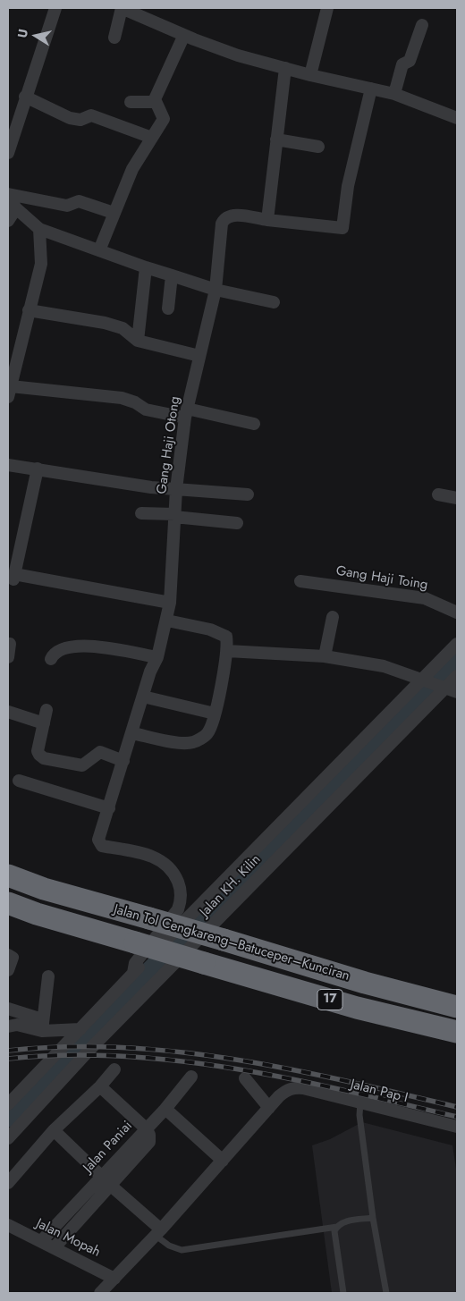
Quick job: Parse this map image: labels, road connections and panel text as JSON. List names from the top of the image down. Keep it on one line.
{"streets":{"highway":["Jalan Tol Cengkareng–Batuceper–Kunciran","17"],"street":["Gang Haji Otong","Gang Haji Toing","Jalan KH. Kilin","Jalan Pap I","Jalan Paniai","Jalan Mopah"]},"crossings":[["Gang Haji Otong","Jalan KH. Kilin"],["Jalan Paniai","Jalan Mopah"]],"north":"left"}
